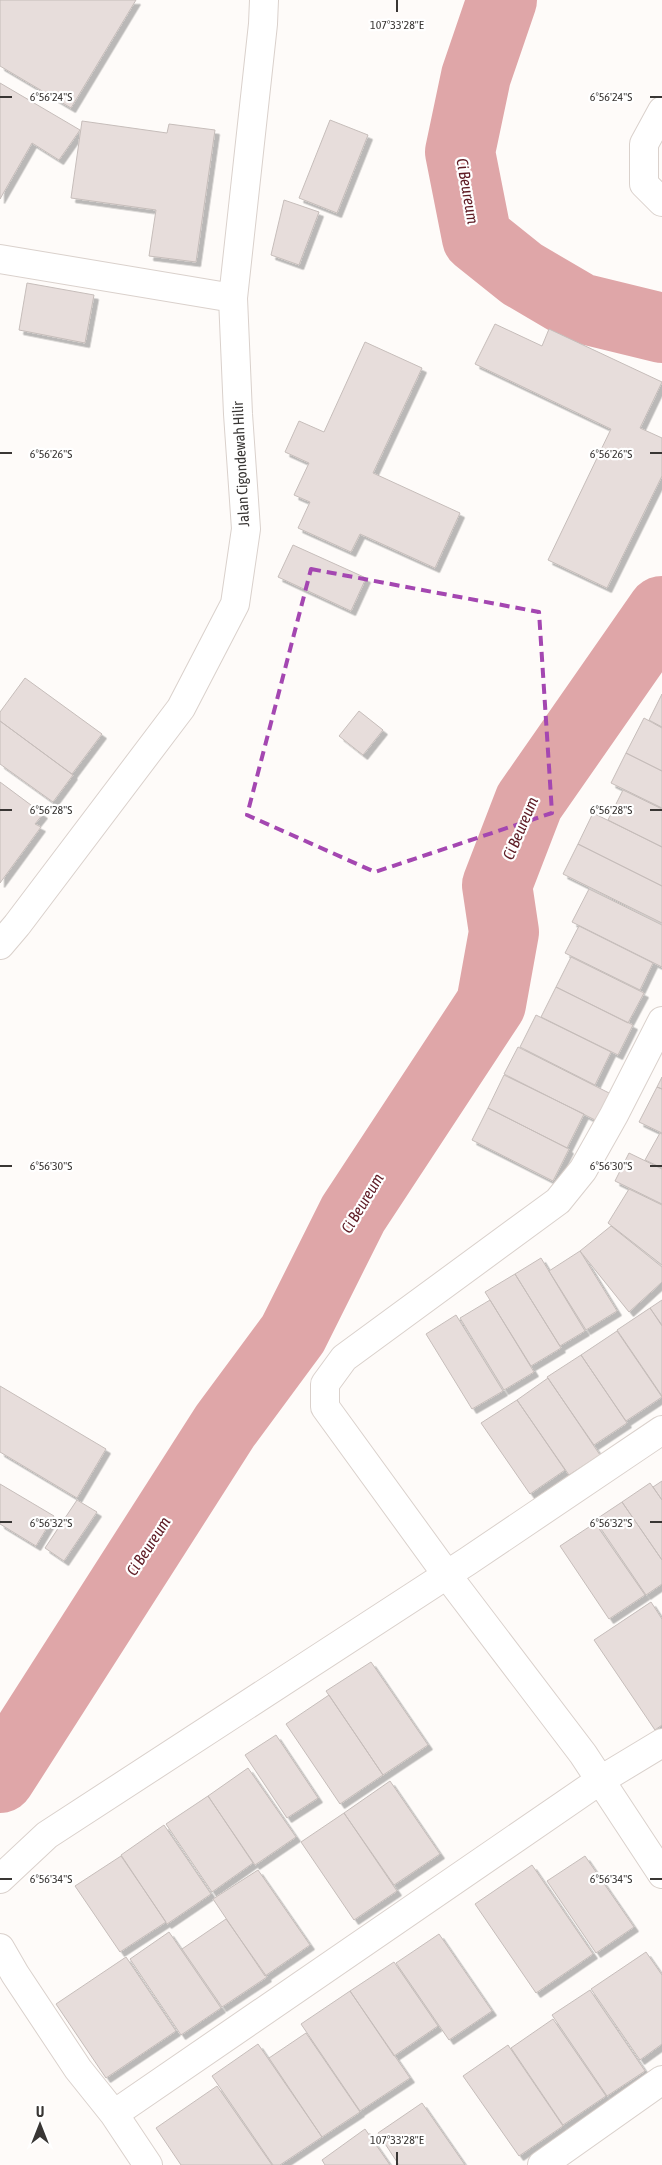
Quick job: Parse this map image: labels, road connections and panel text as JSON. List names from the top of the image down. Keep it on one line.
{"streets":{"street":["Jalan Cigondewah Hilir"]},"water":["Ci Beureum"],"north":"top","coordinates":["107°33'28\"E","6°56'24\"S","6°56'26\"S","6°56'28\"S","6°56'30\"S","6°56'32\"S","6°56'34\"S"]}
